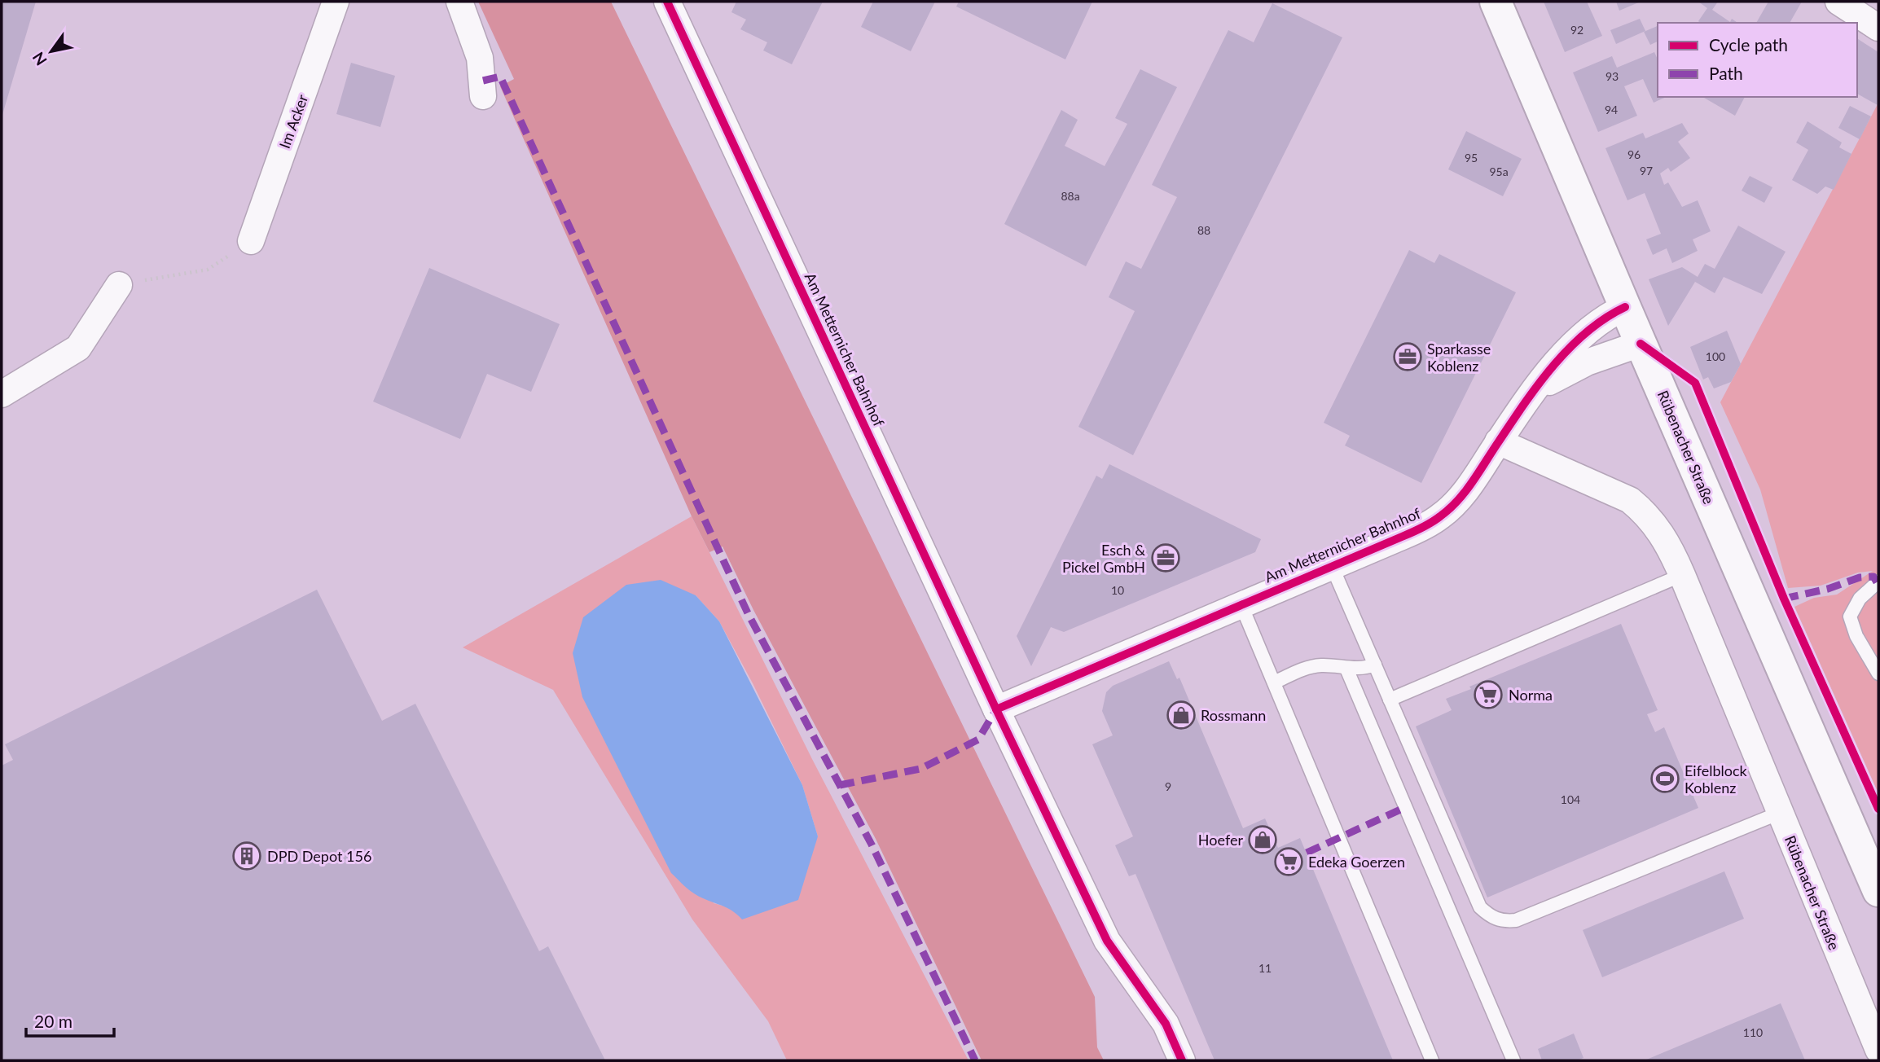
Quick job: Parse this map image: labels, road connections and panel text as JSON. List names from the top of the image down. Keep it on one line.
{"streets":{"main road":["Rübenacher Straße"],"street":["Im Acker","Am Metternicher Bahnhof"]},"crossings":[["Am Metternicher Bahnhof","Rübenacher Straße"]],"places":{"office":["Sparkasse Koblenz","Esch & Pickel GmbH"],"supermarket":["Norma","Edeka Goerzen"],"shop":["Rossmann","Hoefer"],"sports":["Eifelblock Koblenz"],"building":["DPD Depot 156"]},"house_numbers":["92","93","94","96","95","97","95a","88a","88","100","10","9","104","11","110"],"legend":["Cycle path","Path"],"scale_bar":"20 m","north":"bottom left"}
